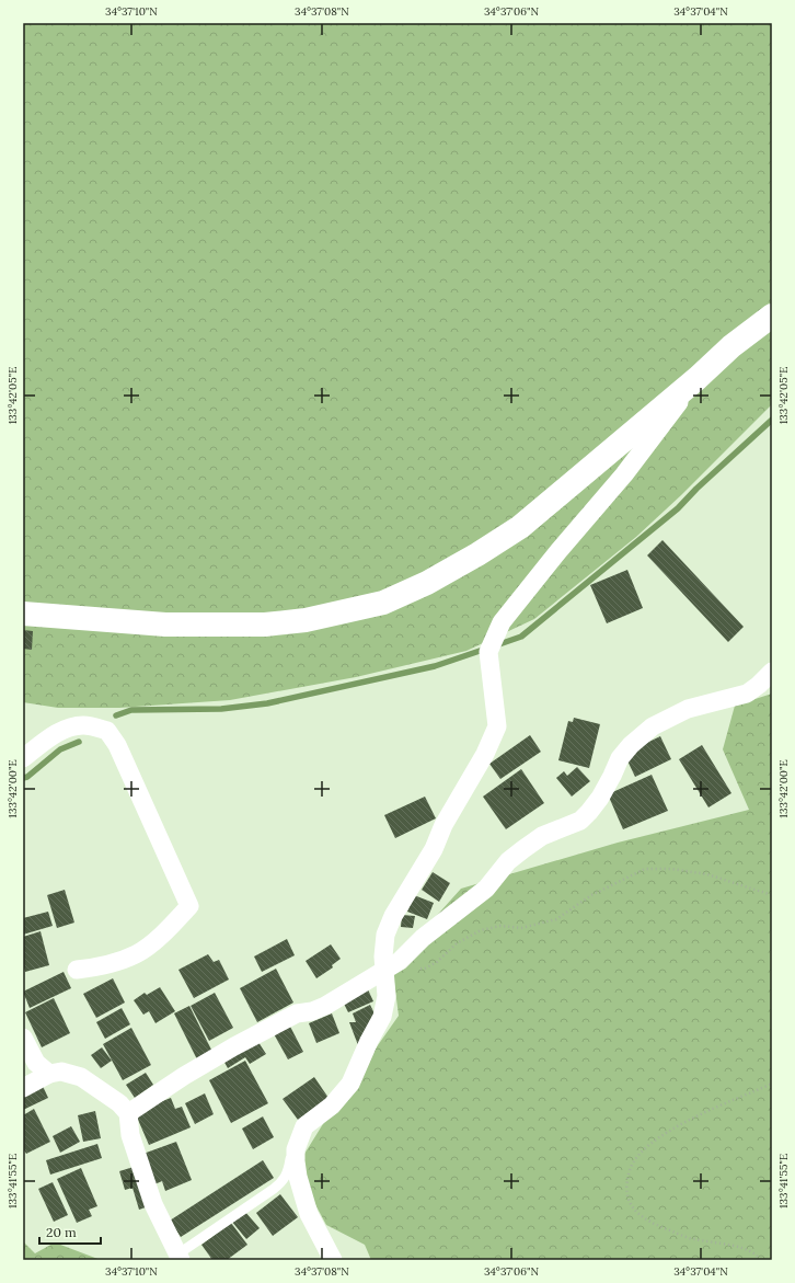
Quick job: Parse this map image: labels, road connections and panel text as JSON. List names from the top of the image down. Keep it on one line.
{"scale_bar":"20 m","coordinates":["34°37'10\"N","34°37'08\"N","34°37'06\"N","34°37'04\"N","133°42'05\"E","133°42'00\"E","133°41'55\"E"]}
